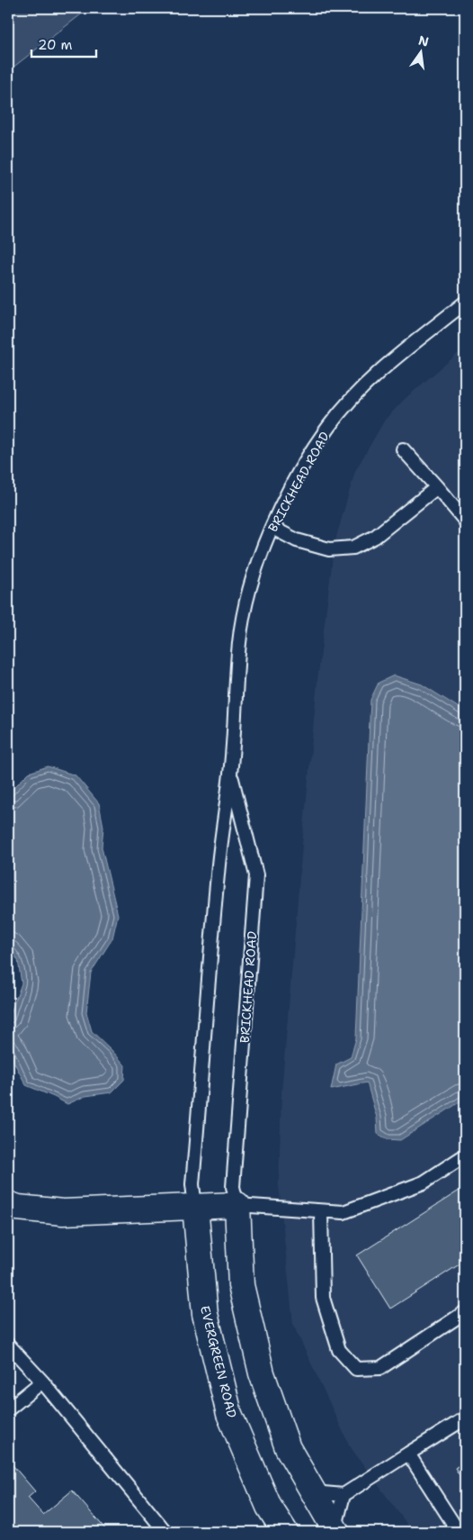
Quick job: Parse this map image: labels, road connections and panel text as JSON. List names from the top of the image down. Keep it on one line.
{"streets":{"street":["EVERGREEN ROAD"],"lane":["BRICKHEAD ROAD"]},"crossings":[["BRICKHEAD ROAD","EVERGREEN ROAD"]],"scale_bar":"20 m","north":"top"}
